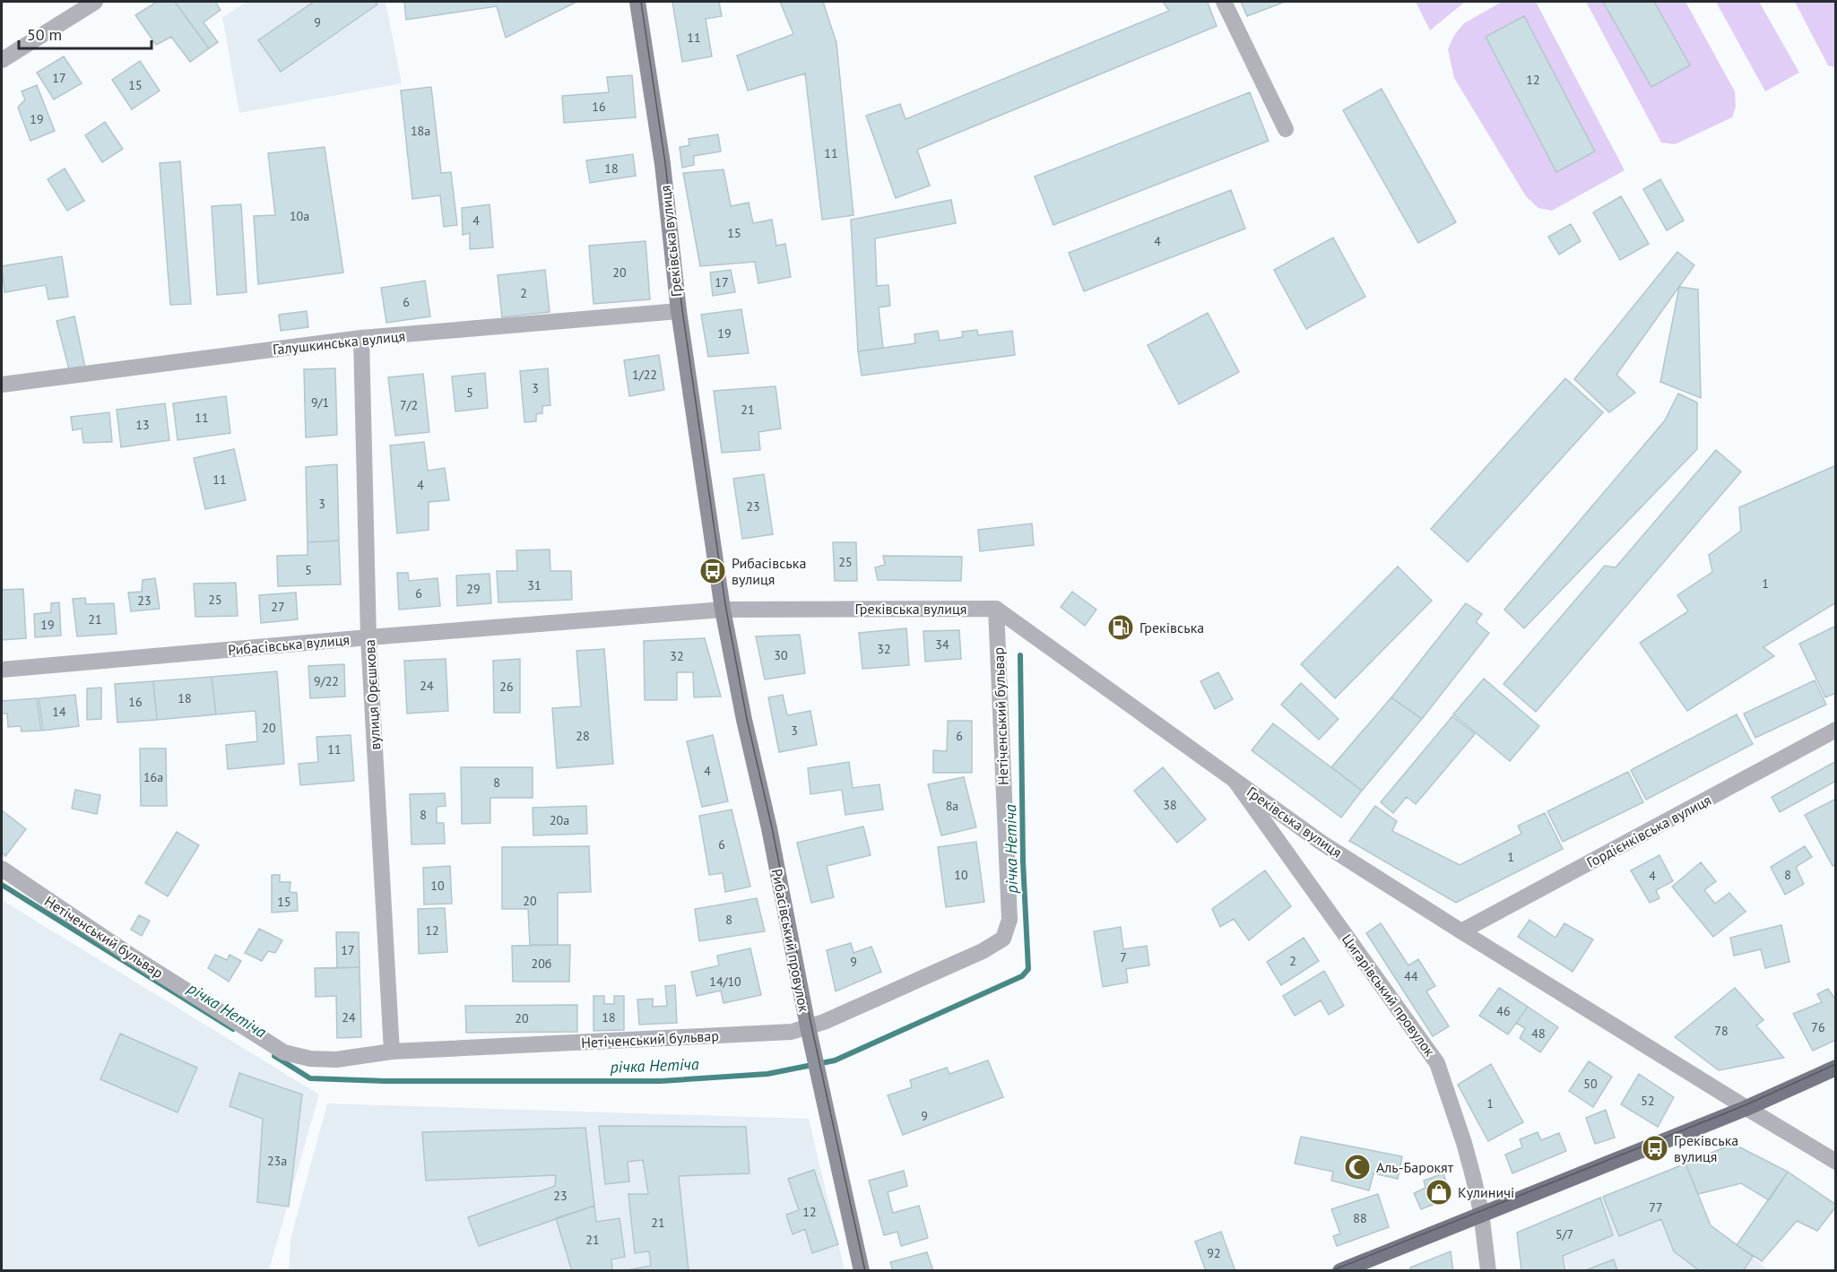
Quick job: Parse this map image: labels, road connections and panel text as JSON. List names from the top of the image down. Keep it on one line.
{"streets":{"main road":["Греківська вулиця","Рибасівський провулок"],"street":["Галушкинська вулиця","Рибасівська вулиця","вулиця Орєшкова","Нетіченський бульвар","Гордієнківська вулиця","Цигарівський провулок"]},"crossings":[["Греківська вулиця","Галушкинська вулиця"],["Греківська вулиця","Рибасівська вулиця"],["Греківська вулиця","Нетіченський бульвар"],["Греківська вулиця","Гордієнківська вулиця"],["Греківська вулиця","Рибасівський провулок"],["Греківська вулиця","Цигарівський провулок"],["Галушкинська вулиця","вулиця Орєшкова"],["Рибасівська вулиця","вулиця Орєшкова"],["вулиця Орєшкова","Нетіченський бульвар"],["Нетіченський бульвар","Рибасівський провулок"]],"water":["річка Нетіча"],"places":{"bus stop":["Рибасівська вулиця","Греківська вулиця"],"fuel station":["Греківська"],"mosque":["Аль-Барокят"],"shop":["Кулиничі"]},"house_numbers":["9","11","17","12","15","16","19","18а","11","18","10а","4","15","4","20","17","2","6","19","1/22","3","5","9/1","7/2","21","11","13","11","4","3","23","25","5","1","31","29","6","25","23","27","21","19","34","32","30","32","9/22","24","26","18","16","14","20","3","28","6","11","4","16а","8","38","8а","8","20а","6","1","10","8","4","10","20","15","8","12","17","7","2","9","20б","44","14/10","46","24","18","20","76","78","48","50","52","1","9","23а","23","77","12","88","21","5/7","21","92"],"scale_bar":"50 m"}
